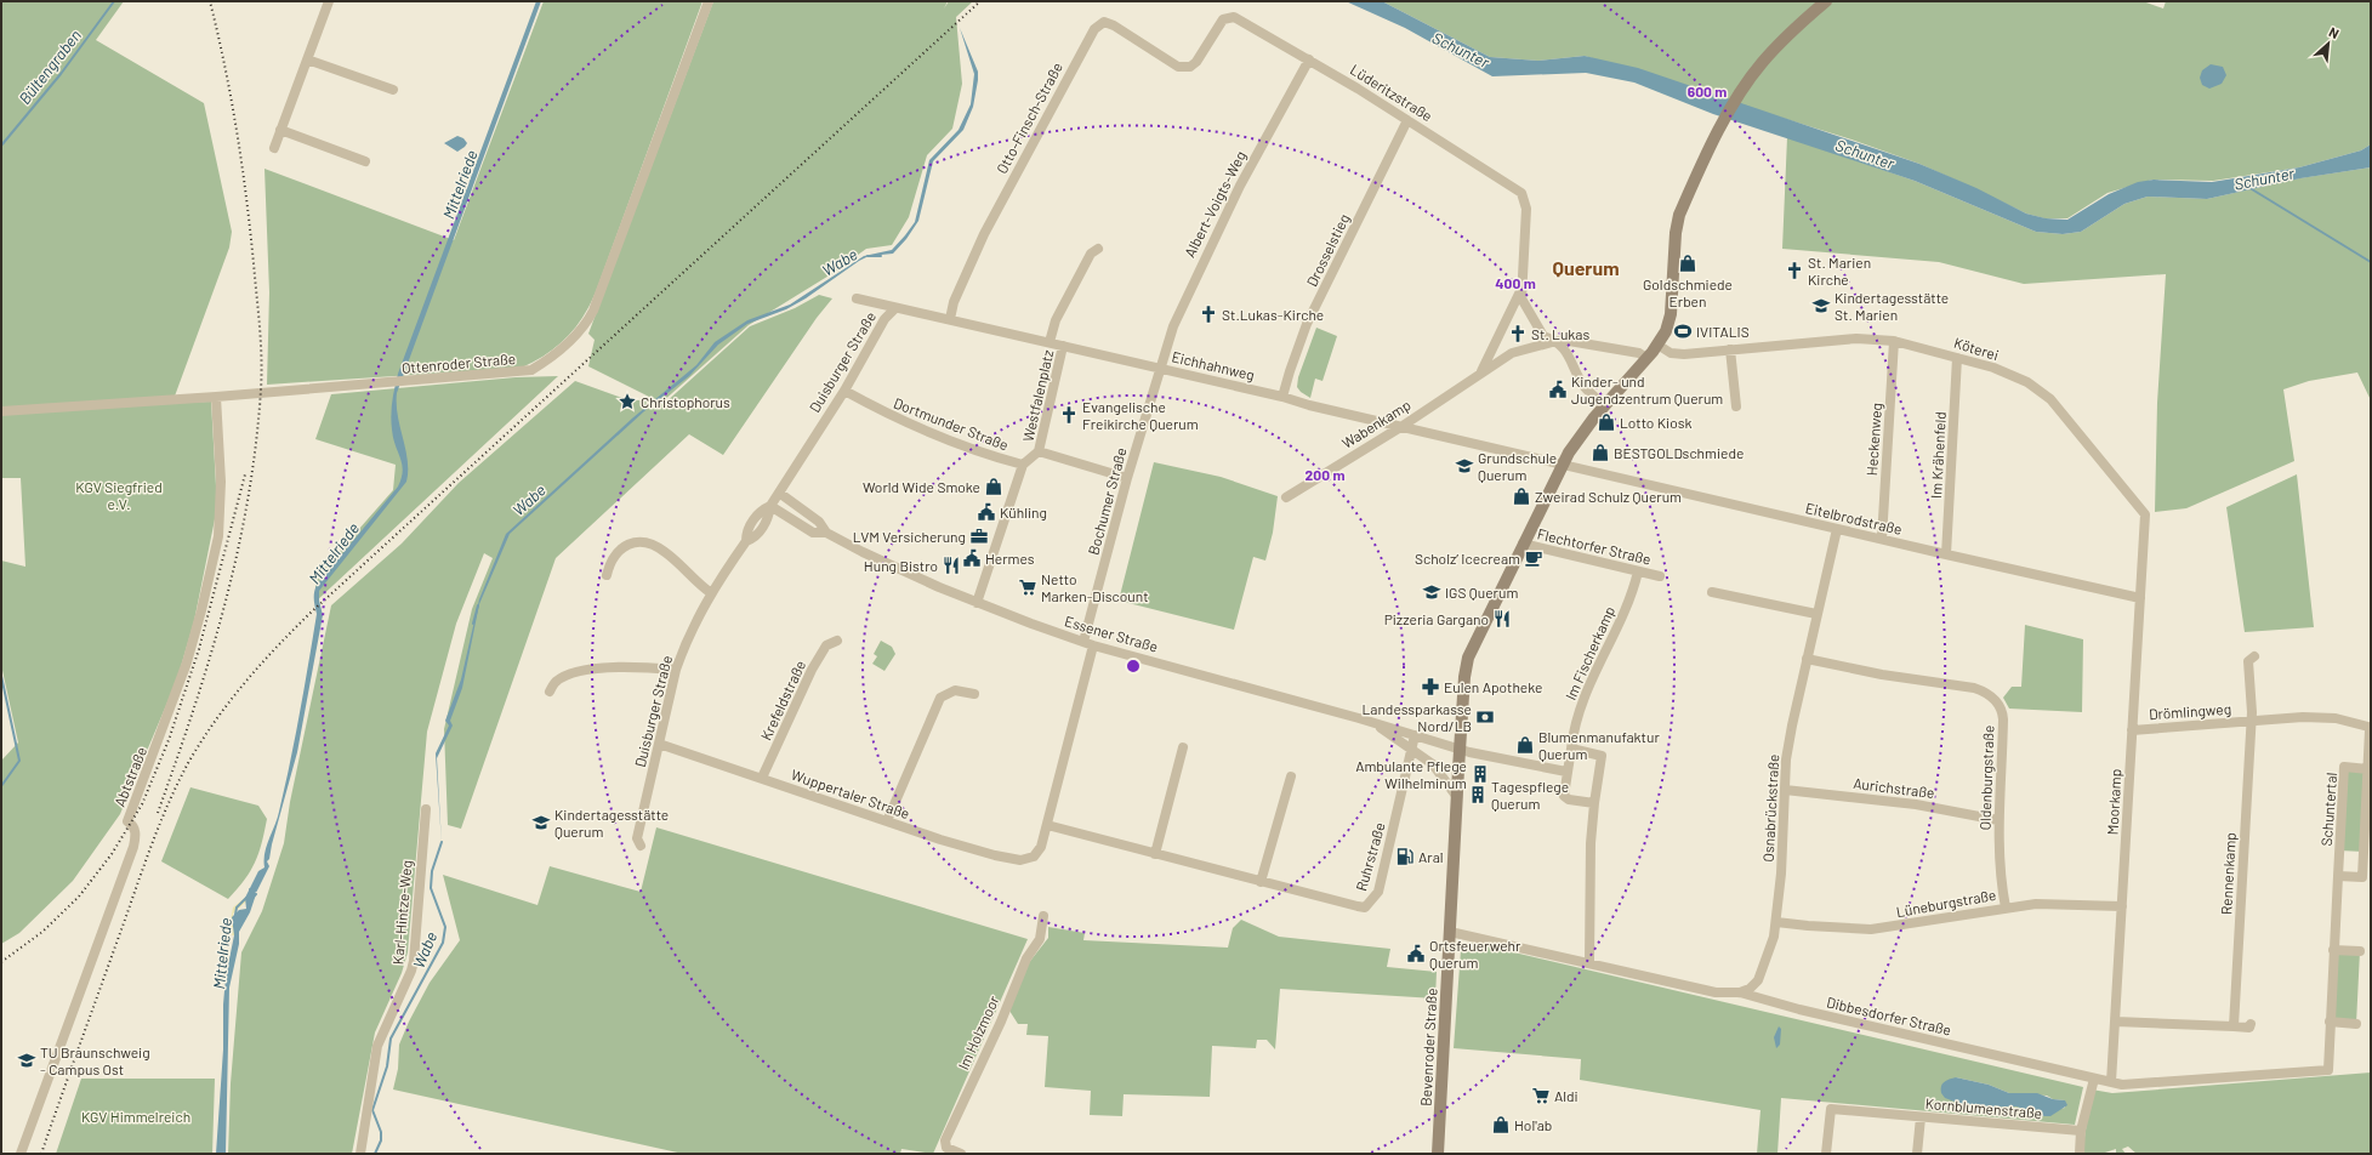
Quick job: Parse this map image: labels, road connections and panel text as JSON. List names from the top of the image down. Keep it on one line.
{"streets":{"main road":["Bevenroder Straße"],"street":["Lüderitzstraße","Otto-Finsch-Straße","Albert-Voigts-Weg","Drosselstieg","Köterei","Duisburger Straße","Ottenroder Straße","Eichhahnweg","Westfalenplatz","Dortmunder Straße","Wabenkamp","Heckenweg","Im Krähenfeld","Bochumer Straße","Eitelbrodstraße","Flechtorfer Straße","Essener Straße","Im Fischerkamp","Krefeldstraße","Drömlingweg","Abtstraße","Oldenburgstraße","Aurichstraße","Wuppertaler Straße","Moorkamp","Osnabrückstraße","Schuntertal","Ruhrstraße","Rennenkamp","Lüneburgstraße","Karl-Hintze-Weg","Dibbesdorfer Straße","Im Holzmoor","Kornblumenstraße"]},"crossings":[["Lüderitzstraße","Otto-Finsch-Straße"],["Lüderitzstraße","Albert-Voigts-Weg"],["Lüderitzstraße","Drosselstieg"],["Otto-Finsch-Straße","Eichhahnweg"],["Albert-Voigts-Weg","Eichhahnweg"],["Albert-Voigts-Weg","Bochumer Straße"],["Drosselstieg","Eichhahnweg"],["Köterei","Heckenweg"],["Köterei","Im Krähenfeld"],["Köterei","Moorkamp"],["Köterei","Bevenroder Straße"],["Duisburger Straße","Eichhahnweg"],["Duisburger Straße","Dortmunder Straße"],["Duisburger Straße","Essener Straße"],["Duisburger Straße","Wuppertaler Straße"],["Ottenroder Straße","Abtstraße"],["Eichhahnweg","Westfalenplatz"],["Eichhahnweg","Wabenkamp"],["Eichhahnweg","Bochumer Straße"],["Eichhahnweg","Eitelbrodstraße"],["Eichhahnweg","Bevenroder Straße"],["Westfalenplatz","Dortmunder Straße"],["Westfalenplatz","Bochumer Straße"],["Heckenweg","Eitelbrodstraße"],["Im Krähenfeld","Eitelbrodstraße"],["Bochumer Straße","Essener Straße"],["Eitelbrodstraße","Moorkamp"],["Eitelbrodstraße","Osnabrückstraße"],["Eitelbrodstraße","Bevenroder Straße"],["Flechtorfer Straße","Im Fischerkamp"],["Flechtorfer Straße","Bevenroder Straße"],["Essener Straße","Ruhrstraße"],["Essener Straße","Bevenroder Straße"],["Krefeldstraße","Wuppertaler Straße"],["Drömlingweg","Moorkamp"],["Drömlingweg","Schuntertal"],["Drömlingweg","Rennenkamp"],["Oldenburgstraße","Aurichstraße"],["Oldenburgstraße","Osnabrückstraße"],["Oldenburgstraße","Lüneburgstraße"],["Aurichstraße","Osnabrückstraße"],["Wuppertaler Straße","Ruhrstraße"],["Moorkamp","Lüneburgstraße"],["Moorkamp","Dibbesdorfer Straße"],["Osnabrückstraße","Lüneburgstraße"],["Osnabrückstraße","Dibbesdorfer Straße"],["Schuntertal","Dibbesdorfer Straße"],["Dibbesdorfer Straße","Bevenroder Straße"]],"districts":["Querum"],"water":["Schunter","Bültengraben","Mittelriede","Wabe"],"parks":["KGV Siegfried e.V.","KGV Himmelreich"],"places":{"shop":["Goldschmiede Erben","Lotto Kiosk","BESTGOLDschmiede","World Wide Smoke","Zweirad Schulz Querum","Blumenmanufaktur Querum","Hol'ab"],"church":["St. Marien Kirche","St.Lukas-Kirche","St. Lukas","Evangelische Freikirche Querum"],"school or university":["Kindertagesstätte St. Marien","Grundschule Querum","IGS Querum","Kindertagesstätte Querum","TU Braunschweig - Campus Ost"],"sports":["IVITALIS"],"public building":["Kinder- und Jugendzentrum Querum","Kühling","Hermes","Ortsfeuerwehr Querum"],"place":["Christophorus"],"office":["LVM Versicherung"],"cafe":["Scholz’ Icecream"],"restaurant":["Hung Bistro","Pizzeria Gargano"],"supermarket":["Netto Marken-Discount","Aldi"],"pharmacy":["Eulen Apotheke"],"bank":["Landessparkasse Nord/LB"],"building":["Ambulante Pflege Wilhelminum","Tagespflege Querum"],"fuel station":["Aral"]},"north":"top right","rings":["600 m","400 m","200 m"]}
